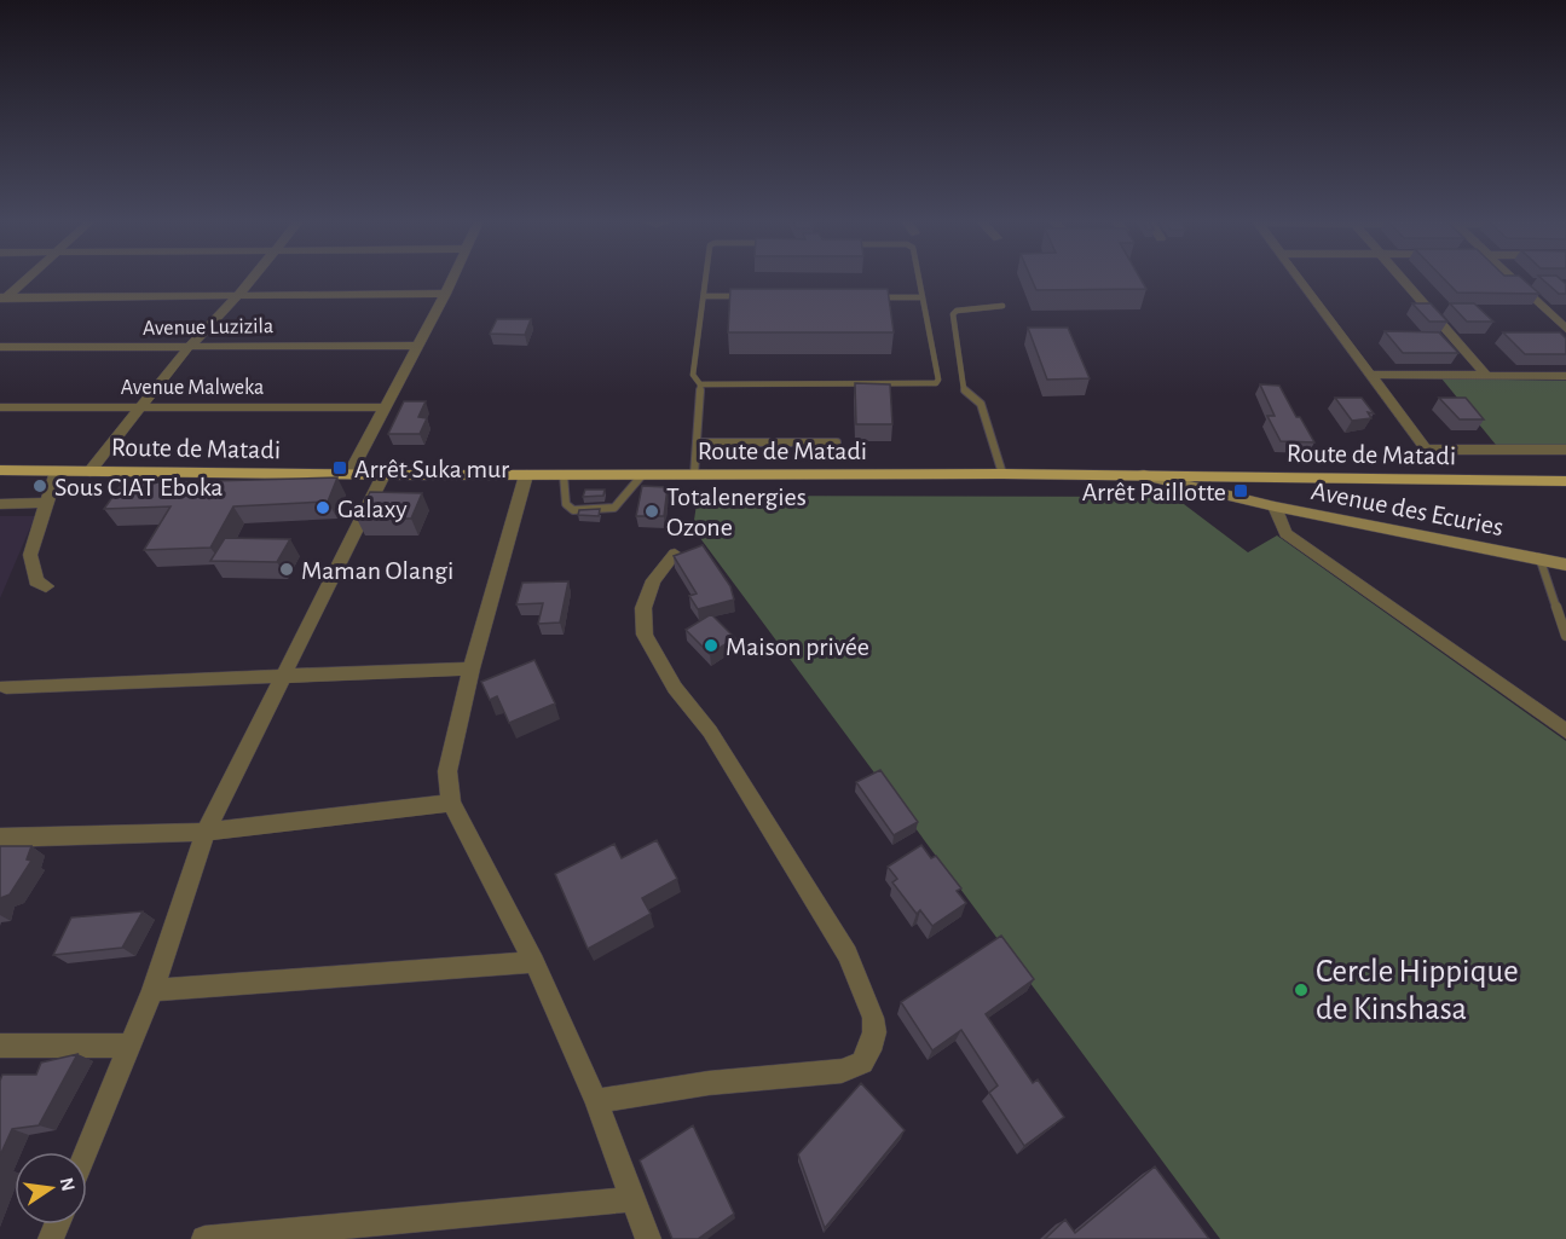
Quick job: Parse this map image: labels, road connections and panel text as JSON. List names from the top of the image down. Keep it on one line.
{"streets":{"main road":["Route de Matadi"],"street":["Avenue Luzizila","Avenue Malweka","Avenue des Ecuries"]},"crossings":[["Route de Matadi","Avenue des Ecuries"]],"places":{"transit":["Arrêt Suka mur","Arrêt Paillotte"],"other":["Sous CIAT Eboka","Galaxy","Totalenergies Ozone","Maman Olangi","Maison privée","Cercle Hippique de Kinshasa"]},"north":"right"}
